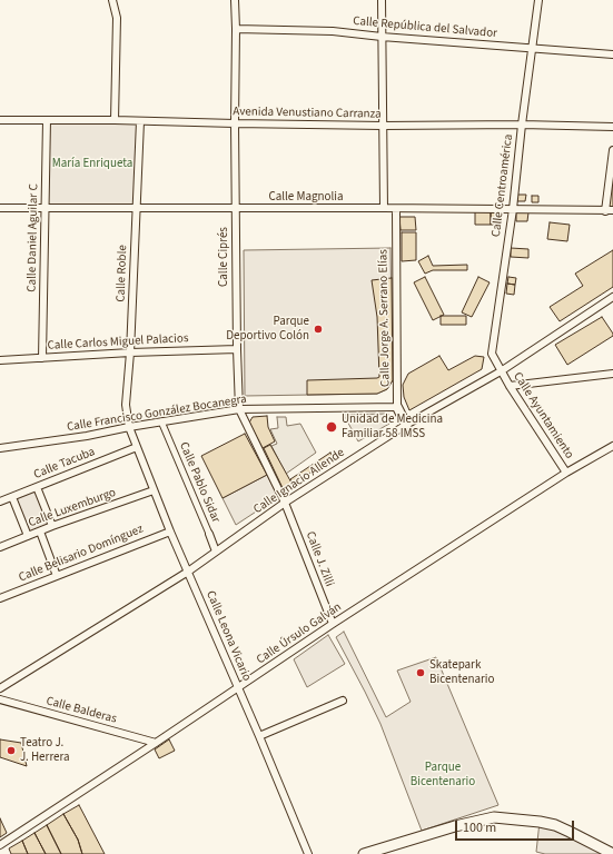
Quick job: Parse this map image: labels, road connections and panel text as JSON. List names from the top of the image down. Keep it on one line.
{"streets":{"street":["Calle República del Salvador","Avenida Venustiano Carranza","Calle Centroamérica","Calle Magnolia","Calle Daniel Aguilar C","Calle Ciprés","Calle Roble","Calle Jorge A. Serrano Elías","Calle Carlos Miguel Palacios","Calle Francisco González Bocanegra","Calle Ayuntamiento","Calle Tacuba","Calle Ignacio Allende","Calle Pablo Sidar","Calle Luxemburgo","Calle Belisario Domínguez","Calle J. Zilli","Calle Úrsulo Galván","Calle Leona Vicario","Calle Balderas"]},"crossings":[["Calle República del Salvador","Calle Centroamérica"],["Calle República del Salvador","Calle Ciprés"],["Avenida Venustiano Carranza","Calle Centroamérica"],["Avenida Venustiano Carranza","Calle Daniel Aguilar C"],["Avenida Venustiano Carranza","Calle Ciprés"],["Avenida Venustiano Carranza","Calle Roble"],["Calle Centroamérica","Calle Magnolia"],["Calle Centroamérica","Calle Ayuntamiento"],["Calle Centroamérica","Calle Ignacio Allende"],["Calle Magnolia","Calle Daniel Aguilar C"],["Calle Magnolia","Calle Ciprés"],["Calle Magnolia","Calle Roble"],["Calle Magnolia","Calle Jorge A. Serrano Elías"],["Calle Daniel Aguilar C","Calle Carlos Miguel Palacios"],["Calle Ciprés","Calle Carlos Miguel Palacios"],["Calle Ciprés","Calle Francisco González Bocanegra"],["Calle Ciprés","Calle Ignacio Allende"],["Calle Ciprés","Calle J. Zilli"],["Calle Roble","Calle Carlos Miguel Palacios"],["Calle Roble","Calle Francisco González Bocanegra"],["Calle Roble","Calle Leona Vicario"],["Calle Jorge A. Serrano Elías","Calle Francisco González Bocanegra"],["Calle Jorge A. Serrano Elías","Calle Ignacio Allende"],["Calle Francisco González Bocanegra","Calle Pablo Sidar"],["Calle Francisco González Bocanegra","Calle Leona Vicario"],["Calle Ayuntamiento","Calle Ignacio Allende"],["Calle Ayuntamiento","Calle Úrsulo Galván"],["Calle Tacuba","Calle Leona Vicario"],["Calle Ignacio Allende","Calle Pablo Sidar"],["Calle Ignacio Allende","Calle J. Zilli"],["Calle Ignacio Allende","Calle Leona Vicario"],["Calle Luxemburgo","Calle Leona Vicario"],["Calle Belisario Domínguez","Calle Leona Vicario"],["Calle J. Zilli","Calle Úrsulo Galván"],["Calle Úrsulo Galván","Calle Leona Vicario"],["Calle Úrsulo Galván","Calle Balderas"]],"parks":["María Enriqueta","Parque Bicentenario"],"places":["Parque Deportivo Colón","Unidad de Medicina Familiar 58 IMSS","Skatepark Bicentenario","Teatro J. J. Herrera"],"scale_bar":"100 m"}
